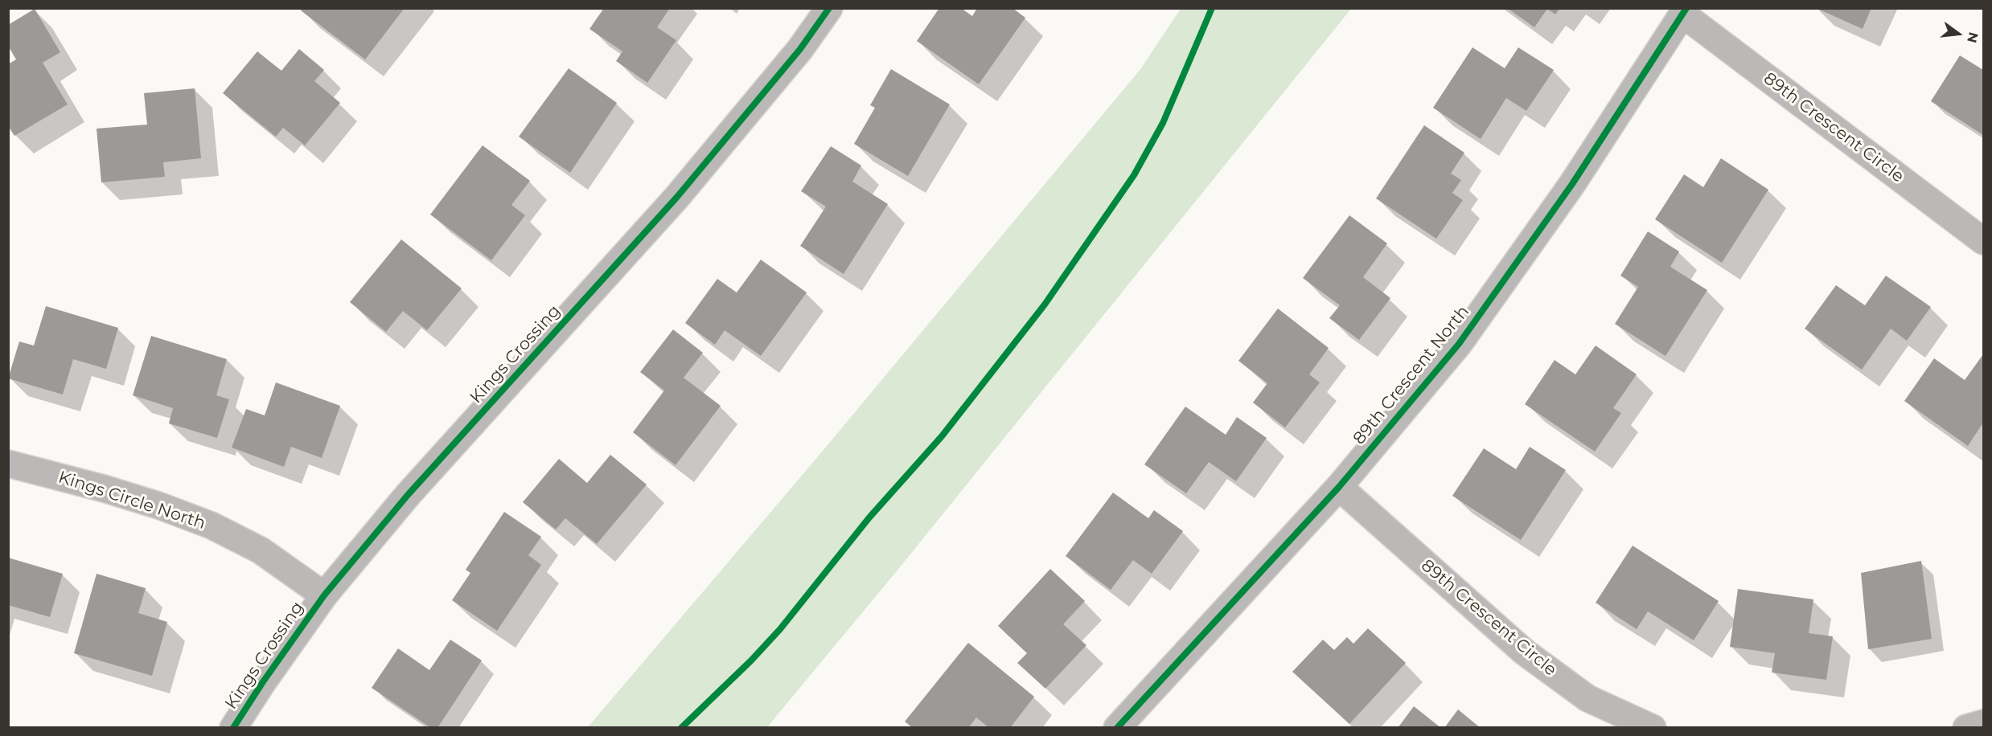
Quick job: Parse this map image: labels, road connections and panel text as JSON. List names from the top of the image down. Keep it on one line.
{"streets":{"street":["89th Crescent Circle","Kings Crossing","89th Crescent North","Kings Circle North"]},"crossings":[["89th Crescent Circle","89th Crescent North"],["Kings Crossing","Kings Circle North"]],"north":"right"}
